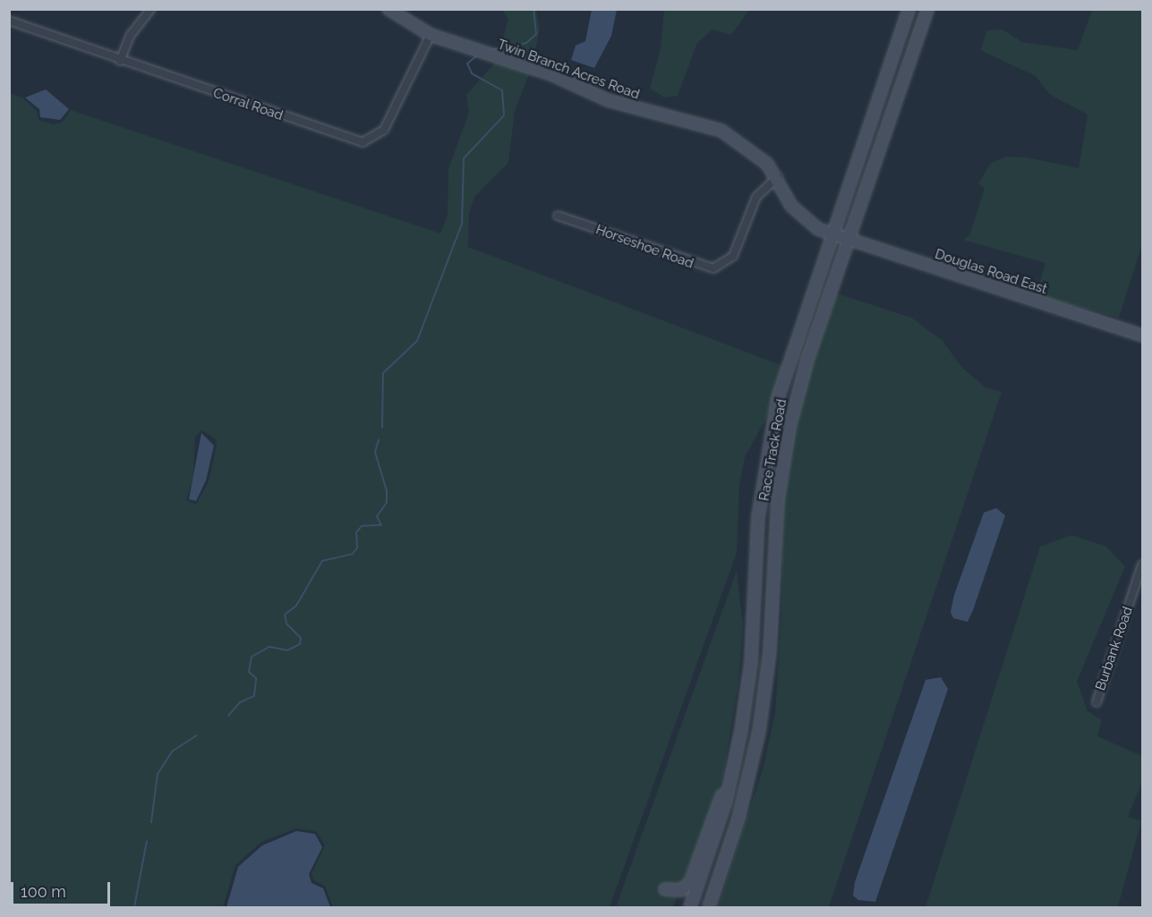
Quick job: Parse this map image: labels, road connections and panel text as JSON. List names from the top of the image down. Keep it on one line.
{"streets":{"main road":["Twin Branch Acres Road","Douglas Road East","Race Track Road"],"street":["Corral Road","Horseshoe Road","Burbank Road"]},"crossings":[["Twin Branch Acres Road","Corral Road"],["Twin Branch Acres Road","Horseshoe Road"],["Twin Branch Acres Road","Douglas Road East"],["Twin Branch Acres Road","Race Track Road"],["Douglas Road East","Race Track Road"]],"scale_bar":"100 m"}
